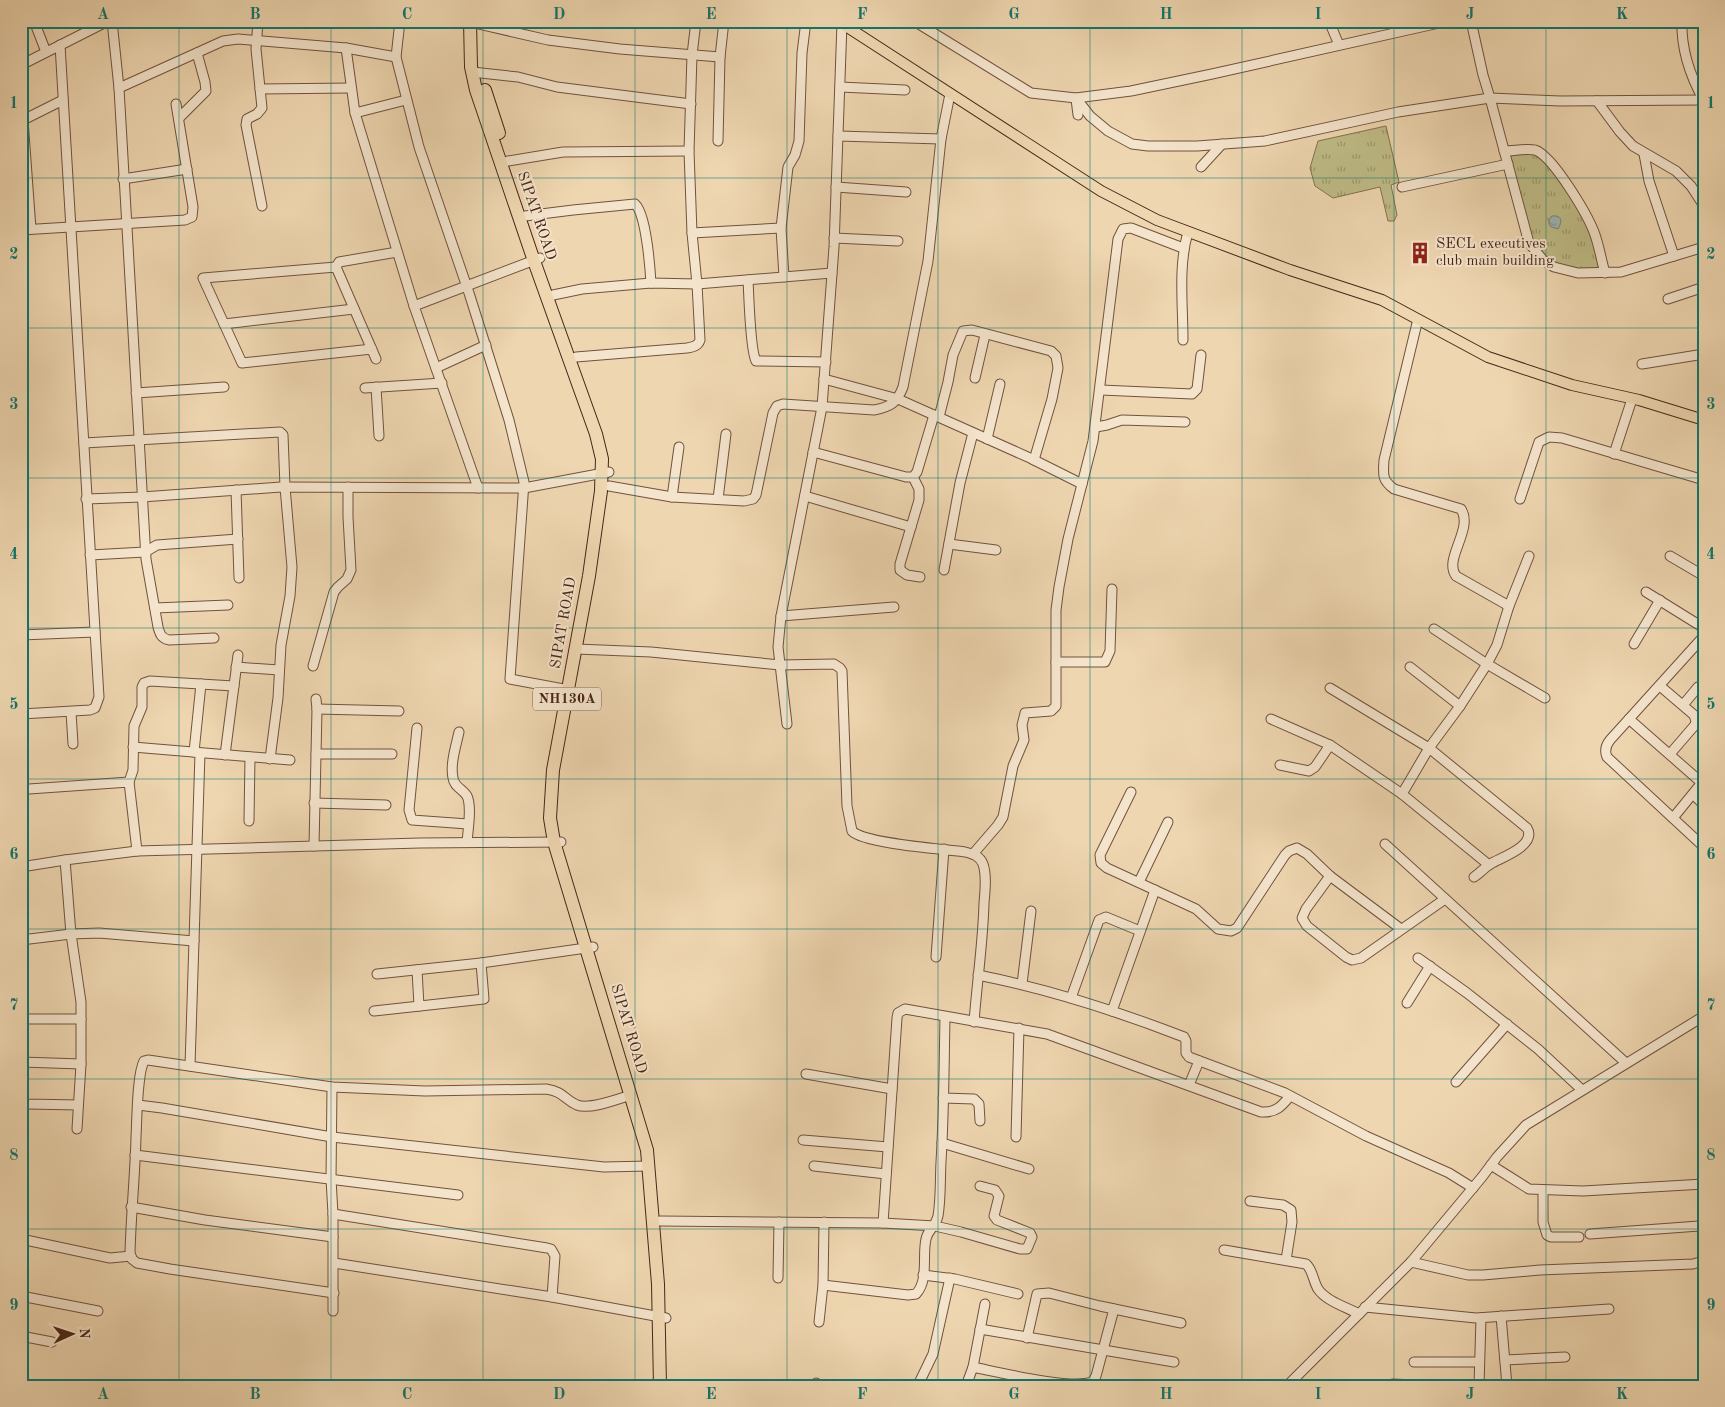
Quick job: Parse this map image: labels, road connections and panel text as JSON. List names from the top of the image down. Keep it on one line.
{"streets":{"highway":["SIPAT ROAD","NH130A"]},"places":{"building":["SECL executives club main building"]},"north":"right","grid":{"columns":["A","B","C","D","E","F","G","H","I","J","K"],"rows":["1","2","3","4","5","6","7","8","9"]}}
